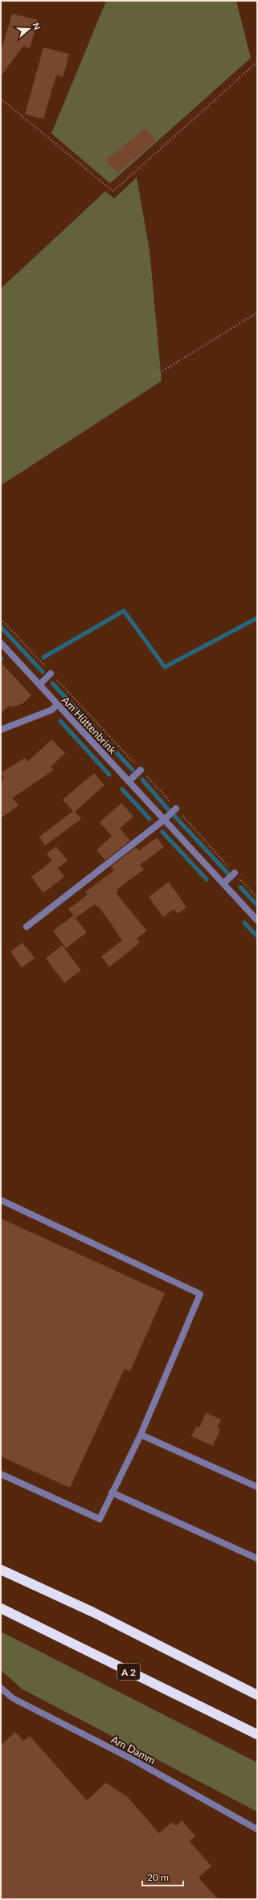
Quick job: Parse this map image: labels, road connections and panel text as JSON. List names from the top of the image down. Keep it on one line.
{"streets":{"highway":["A 2"],"street":["Am Hüttenbrink","Am Damm"]},"scale_bar":"20 m","north":"right"}
